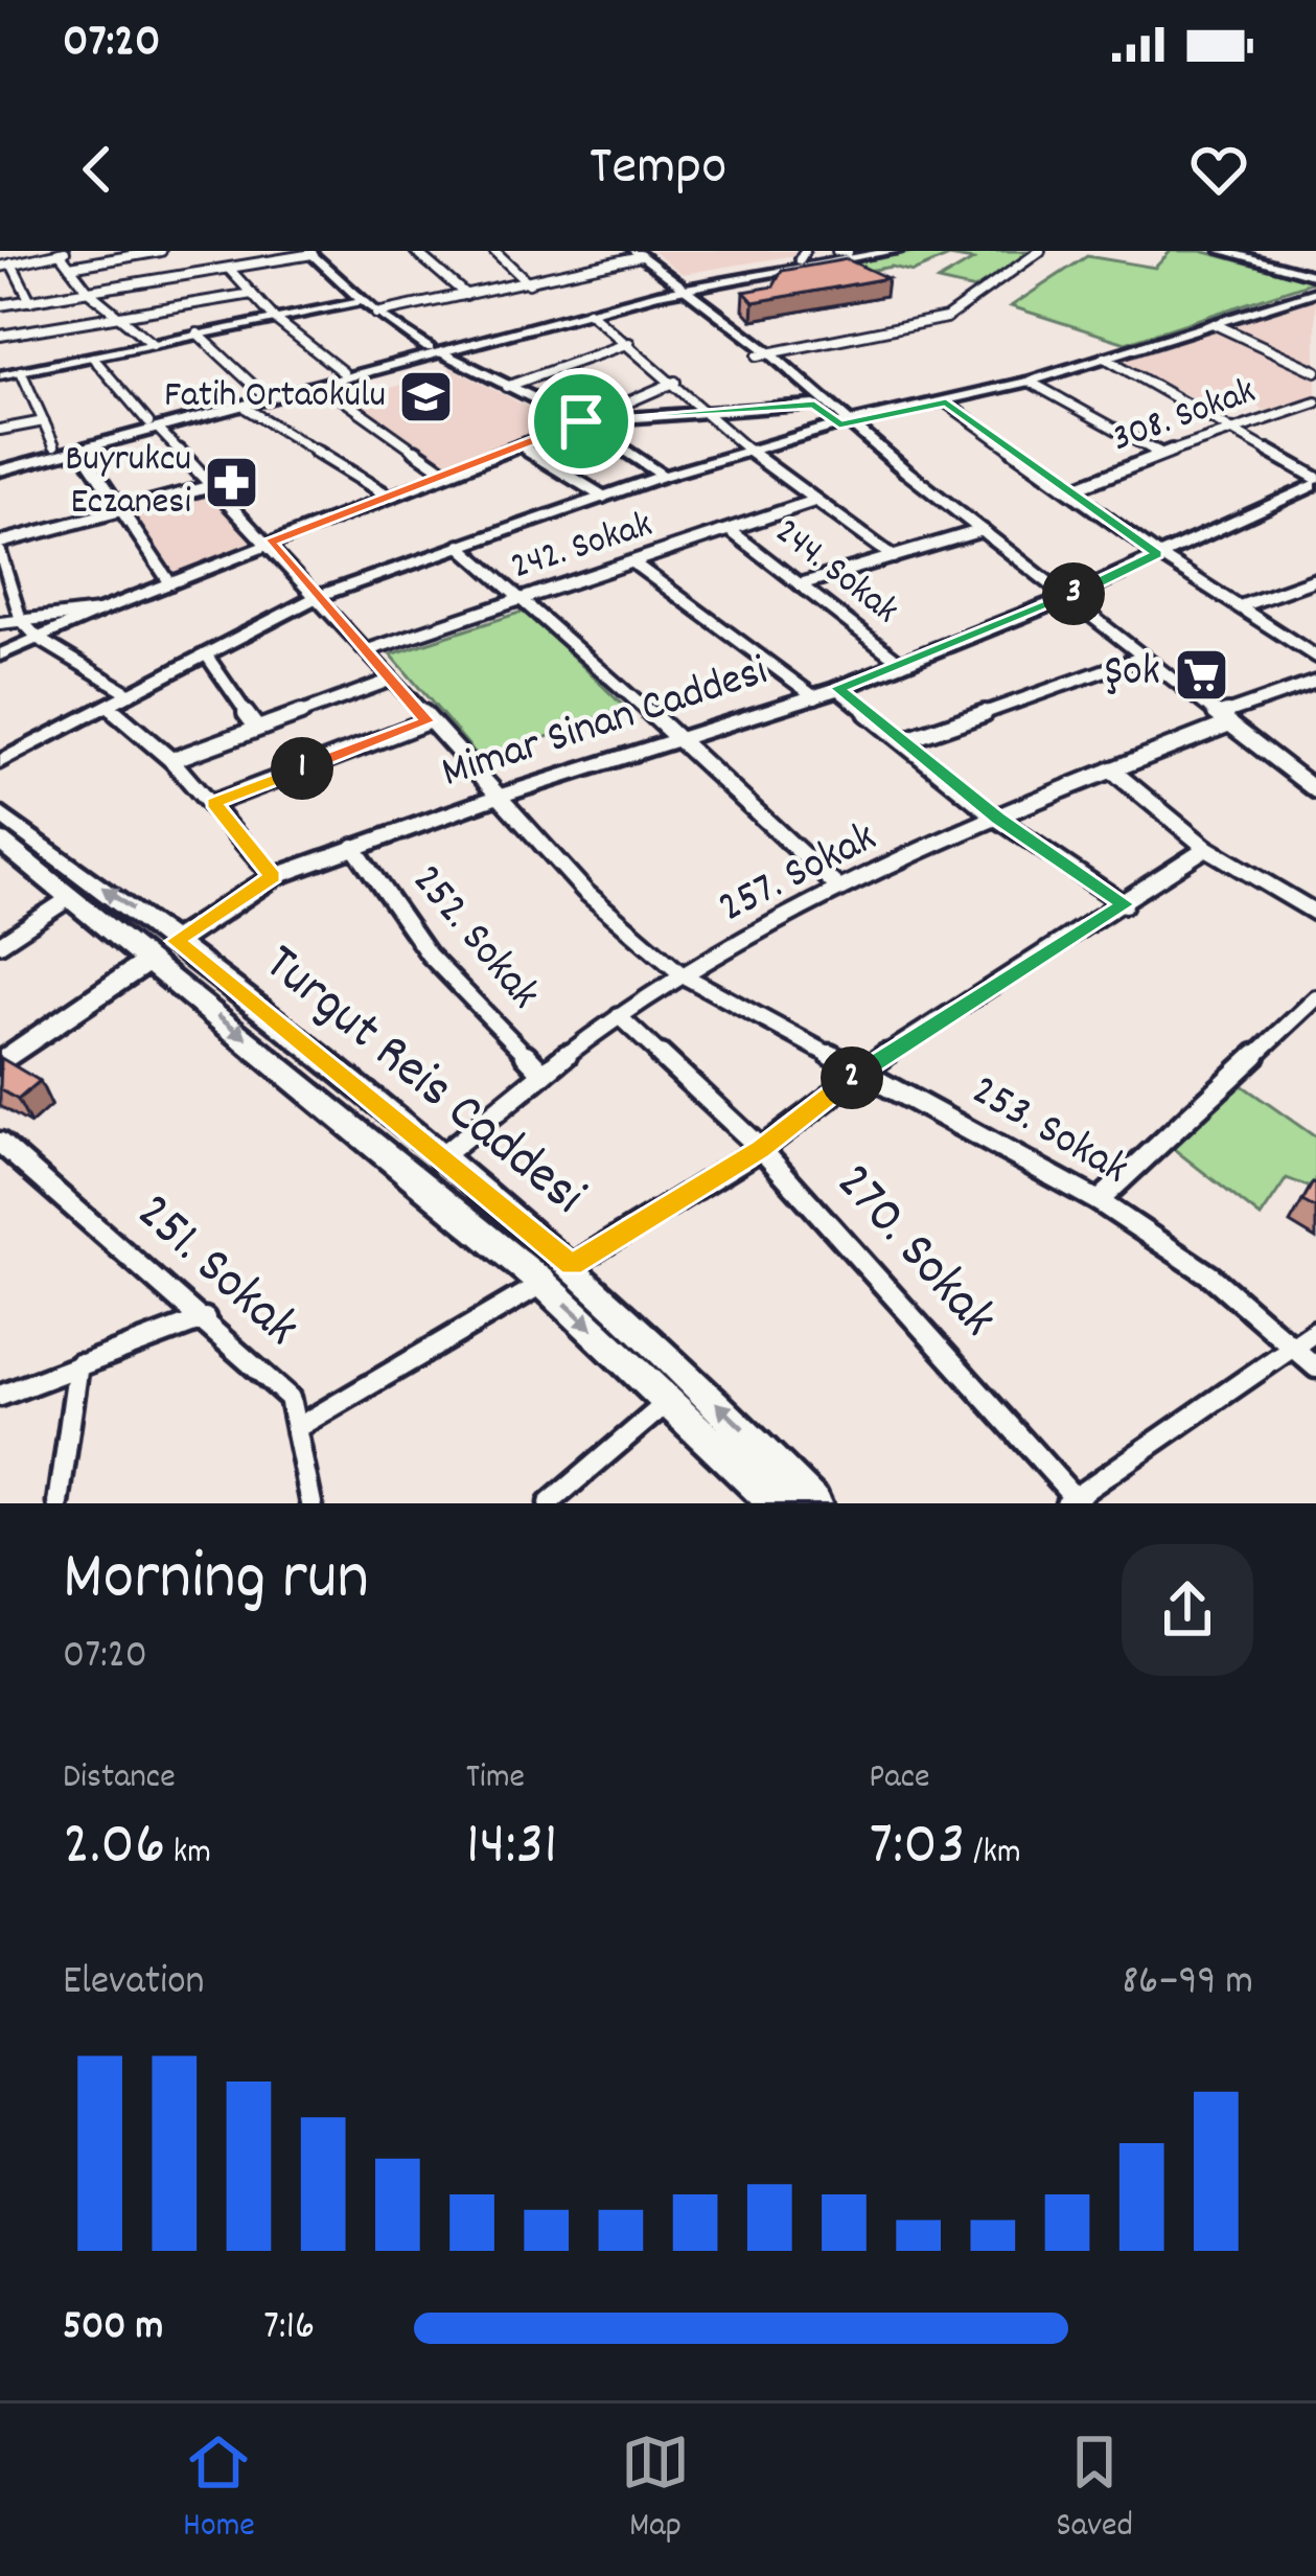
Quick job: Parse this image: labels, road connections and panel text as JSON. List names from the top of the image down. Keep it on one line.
{"streets":{"main road":["Mimar Sinan Caddesi","Turgut Reis Caddesi"],"street":["308. Sokak","242. Sokak","244. Sokak","257. Sokak","252. Sokak","253. Sokak","270. Sokak","251. Sokak"]},"crossings":[["242. Sokak","244. Sokak"],["242. Sokak","253. Sokak"],["244. Sokak","Mimar Sinan Caddesi"],["Mimar Sinan Caddesi","252. Sokak"],["Mimar Sinan Caddesi","Turgut Reis Caddesi"],["Mimar Sinan Caddesi","253. Sokak"],["257. Sokak","252. Sokak"],["257. Sokak","Turgut Reis Caddesi"],["257. Sokak","253. Sokak"],["257. Sokak","270. Sokak"]],"places":{"school or university":["Fatih Ortaokulu"],"pharmacy":["Buyrukcu Eczanesi"],"supermarket":["Şok"]},"page":{"status":"07:20","header":"Tempo","pins":["3","1","2"],"heading":["Morning run","07:20"],"stats":[["Distance","2.06 km"],["Time","14:31"],["Pace","7:03 /km"]],"chart":["Elevation","86–99 m"],"list":[{"name":"500 m","note":"7:16"}],"tabs":["Home","Map","Saved"]}}
